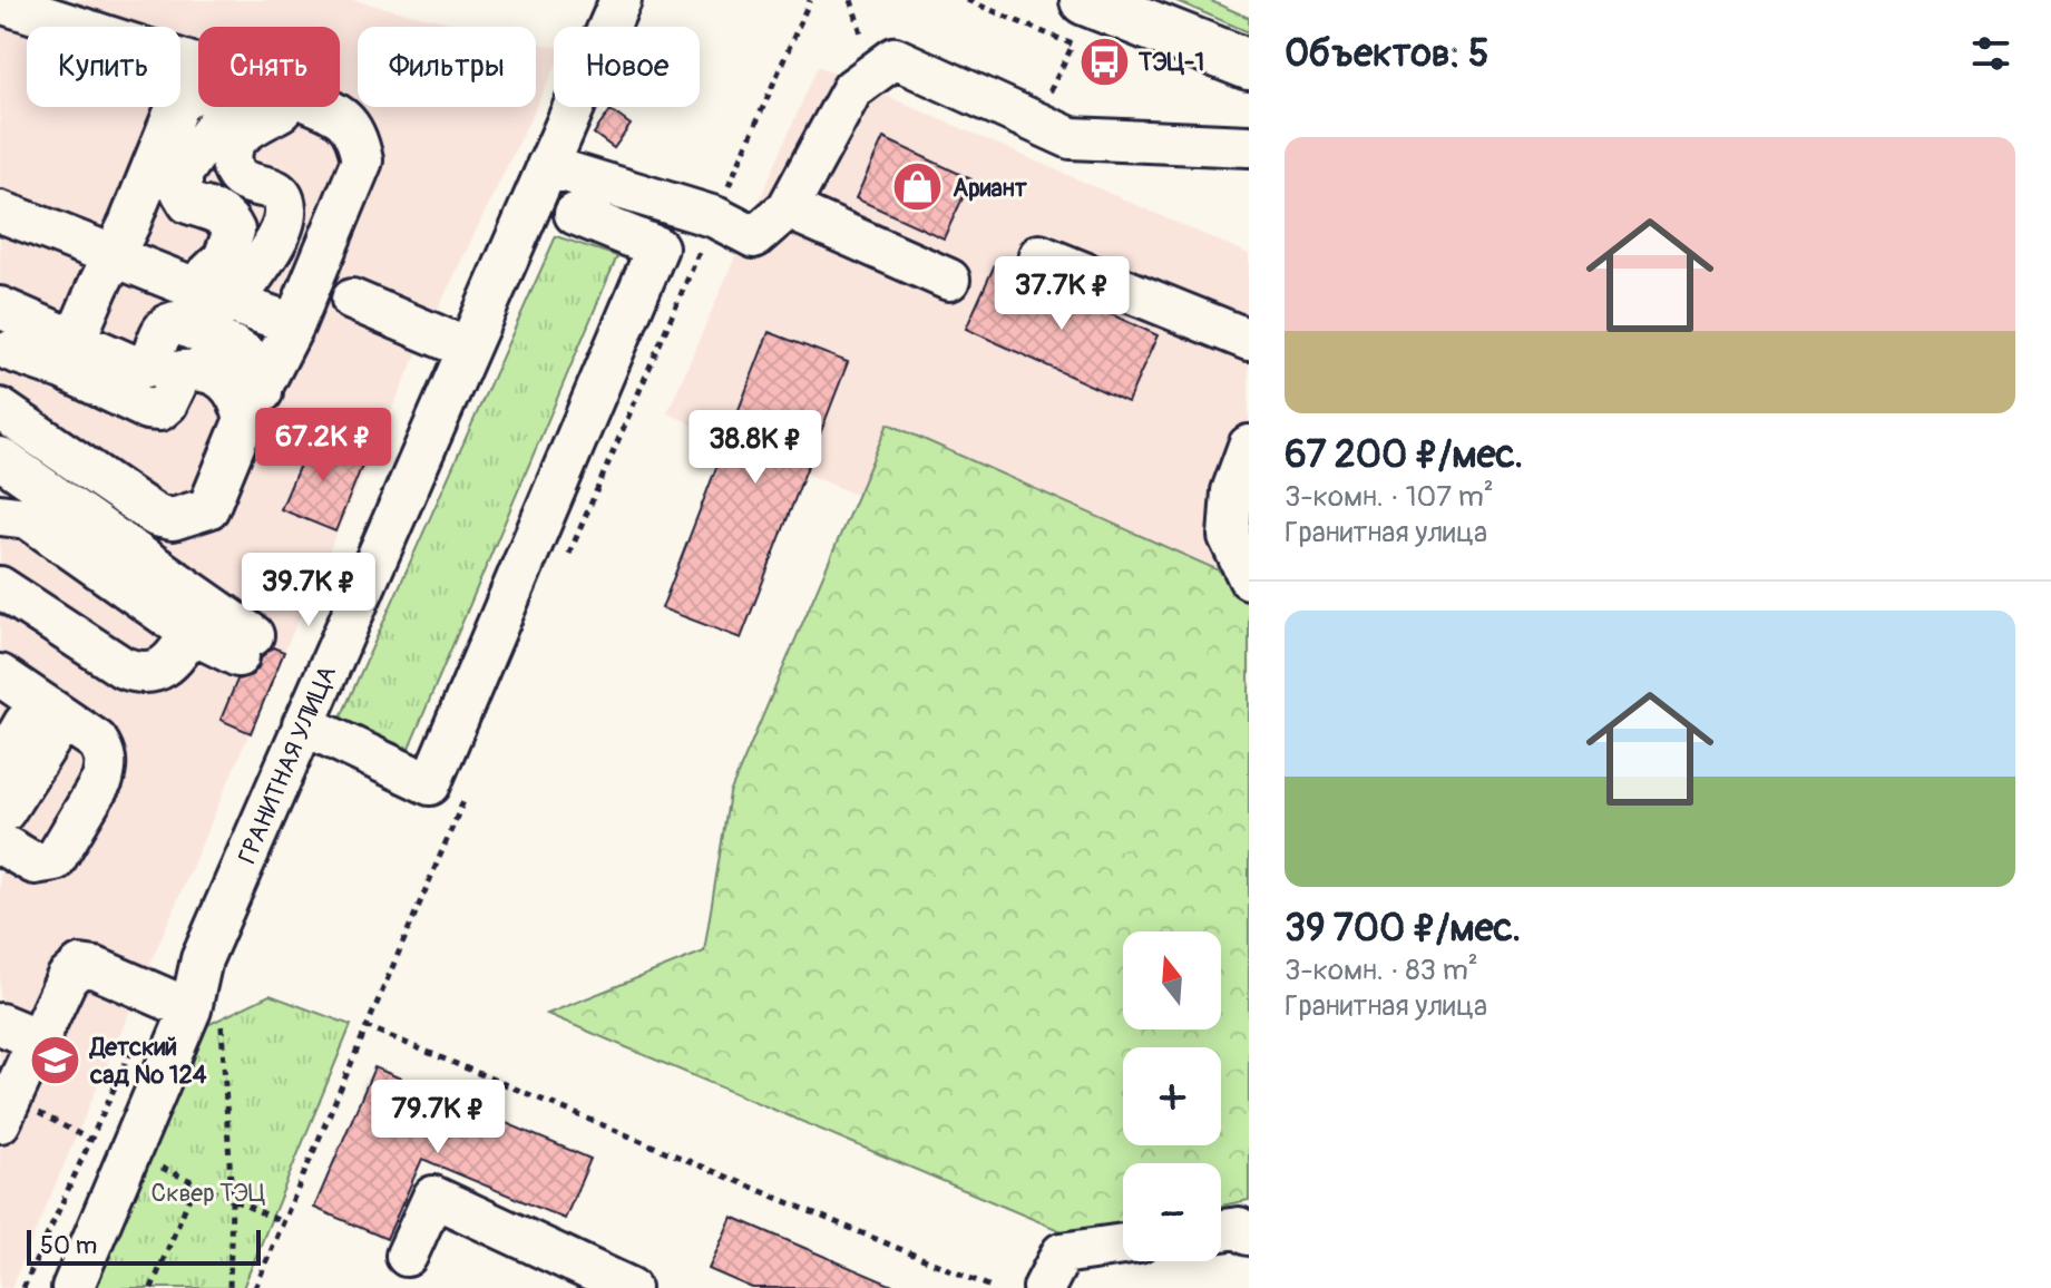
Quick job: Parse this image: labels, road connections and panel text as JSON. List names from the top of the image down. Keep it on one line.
{"streets":{"street":["ГРАНИТНАЯ УЛИЦА"]},"parks":["Сквер ТЭЦ"],"places":{"bus stop":["ТЭЦ-1"],"shop":["Ариант"],"school or university":["Детский сад № 124"]},"scale_bar":"50 m","north":"top","page":{"heading":"Объектов: 5","chip":["Купить","Снять","Фильтры","Новое"],"list":[{"name":"67 200 ₽/мес.","note":"3-комн. · 107 m² · Гранитная улица"},{"name":"39 700 ₽/мес.","note":"3-комн. · 83 m² · Гранитная улица"}],"price":["37.7K ₽","67.2K ₽","38.8K ₽","39.7K ₽","79.7K ₽"],"map_buttons":["+","−"],"scale":"50 m"}}
